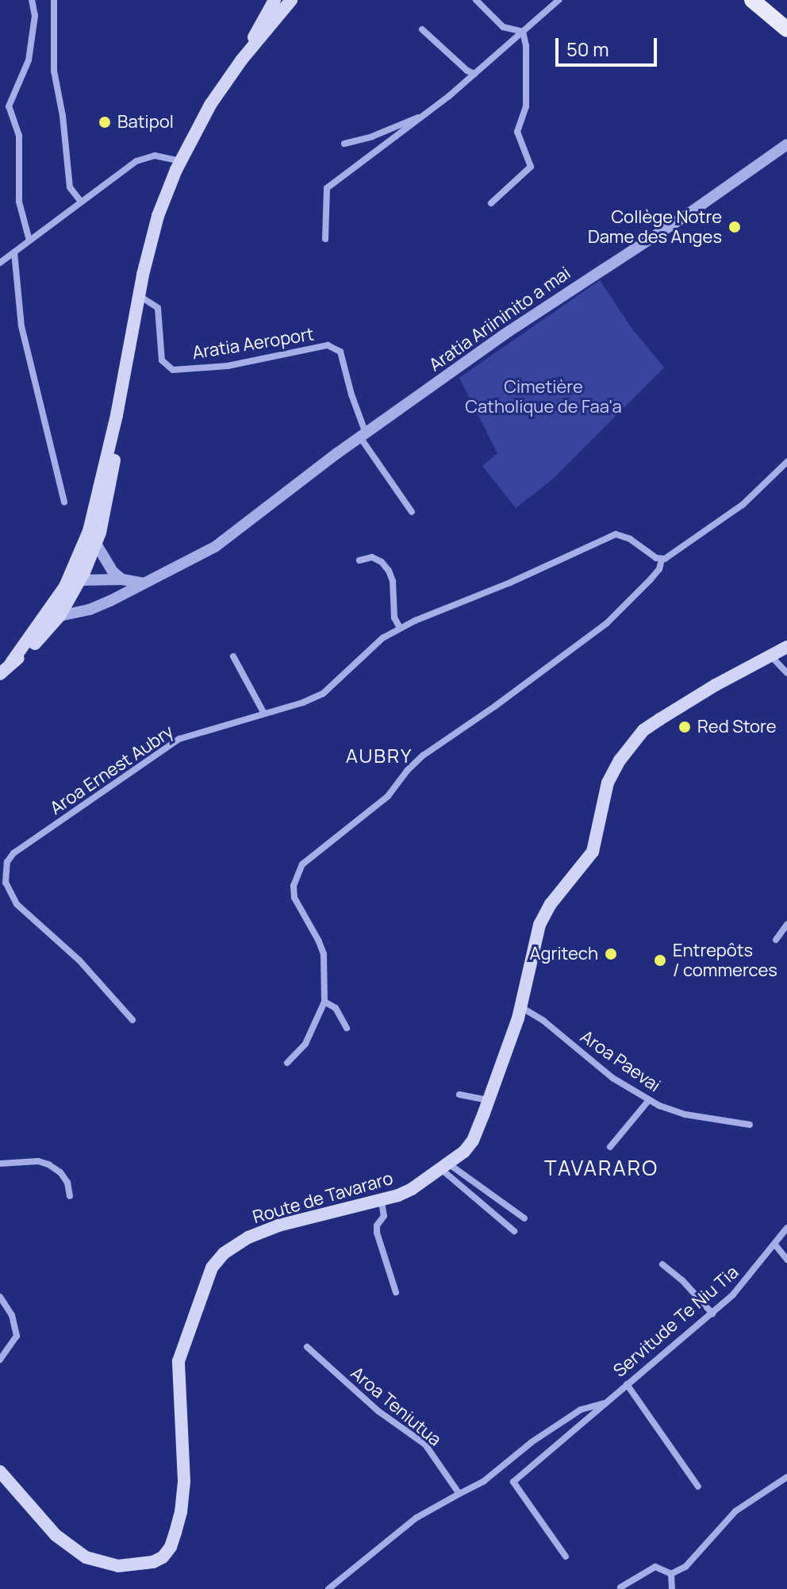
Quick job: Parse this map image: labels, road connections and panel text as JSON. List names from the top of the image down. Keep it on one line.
{"streets":{"main road":["Route de Tavararo"],"street":["Aratia Ariininito a mai","Aratia Aeroport","Aroa Ernest Aubry","Aroa Paevai","Servitude Te Niu Tia","Aroa Teniutua"]},"crossings":[["Aratia Ariininito a mai","Aratia Aeroport"],["Aroa Paevai","Route de Tavararo"]],"districts":["AUBRY","TAVARARO"],"parks":["Cimetière Catholique de Faa'a"],"places":["Batipol","Collège Notre Dame des Anges","Red Store","Agritech","Entrepôts / commerces"],"scale_bar":"50 m"}
